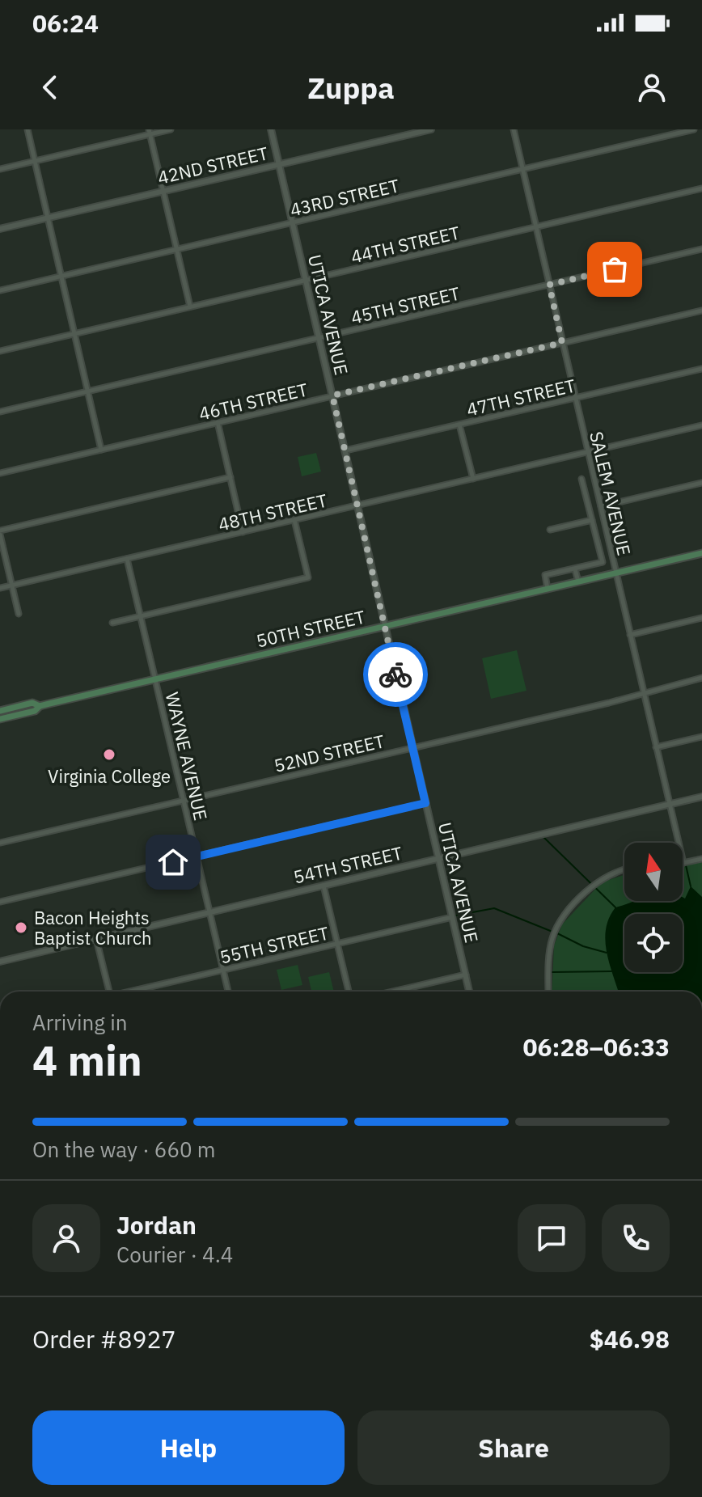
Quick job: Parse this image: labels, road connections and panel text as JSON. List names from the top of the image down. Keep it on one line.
{"streets":{"main road":["50TH STREET"],"street":["42ND STREET","43RD STREET","44TH STREET","45TH STREET","UTICA AVENUE","47TH STREET","46TH STREET","SALEM AVENUE","48TH STREET","52ND STREET","WAYNE AVENUE","54TH STREET","55TH STREET"]},"crossings":[["42ND STREET","UTICA AVENUE"],["43RD STREET","UTICA AVENUE"],["43RD STREET","SALEM AVENUE"],["44TH STREET","UTICA AVENUE"],["44TH STREET","SALEM AVENUE"],["45TH STREET","UTICA AVENUE"],["45TH STREET","SALEM AVENUE"],["UTICA AVENUE","47TH STREET"],["UTICA AVENUE","46TH STREET"],["UTICA AVENUE","48TH STREET"],["UTICA AVENUE","50TH STREET"],["UTICA AVENUE","52ND STREET"],["UTICA AVENUE","54TH STREET"],["UTICA AVENUE","55TH STREET"],["47TH STREET","SALEM AVENUE"],["46TH STREET","SALEM AVENUE"],["SALEM AVENUE","48TH STREET"],["SALEM AVENUE","50TH STREET"],["SALEM AVENUE","52ND STREET"],["SALEM AVENUE","54TH STREET"],["48TH STREET","WAYNE AVENUE"],["50TH STREET","WAYNE AVENUE"],["52ND STREET","WAYNE AVENUE"],["WAYNE AVENUE","54TH STREET"],["WAYNE AVENUE","55TH STREET"]],"places":["Virginia College","Bacon Heights Baptist Church"],"north":"top","page":{"status":"06:24","header":"Zuppa","heading":["4 min","Arriving in","06:28–06:33"],"panel":["Jordan","Courier · 4.4","Order #8927","$46.98"],"bar":"On the way · 660 m","buttons":["Help","Share"]}}
